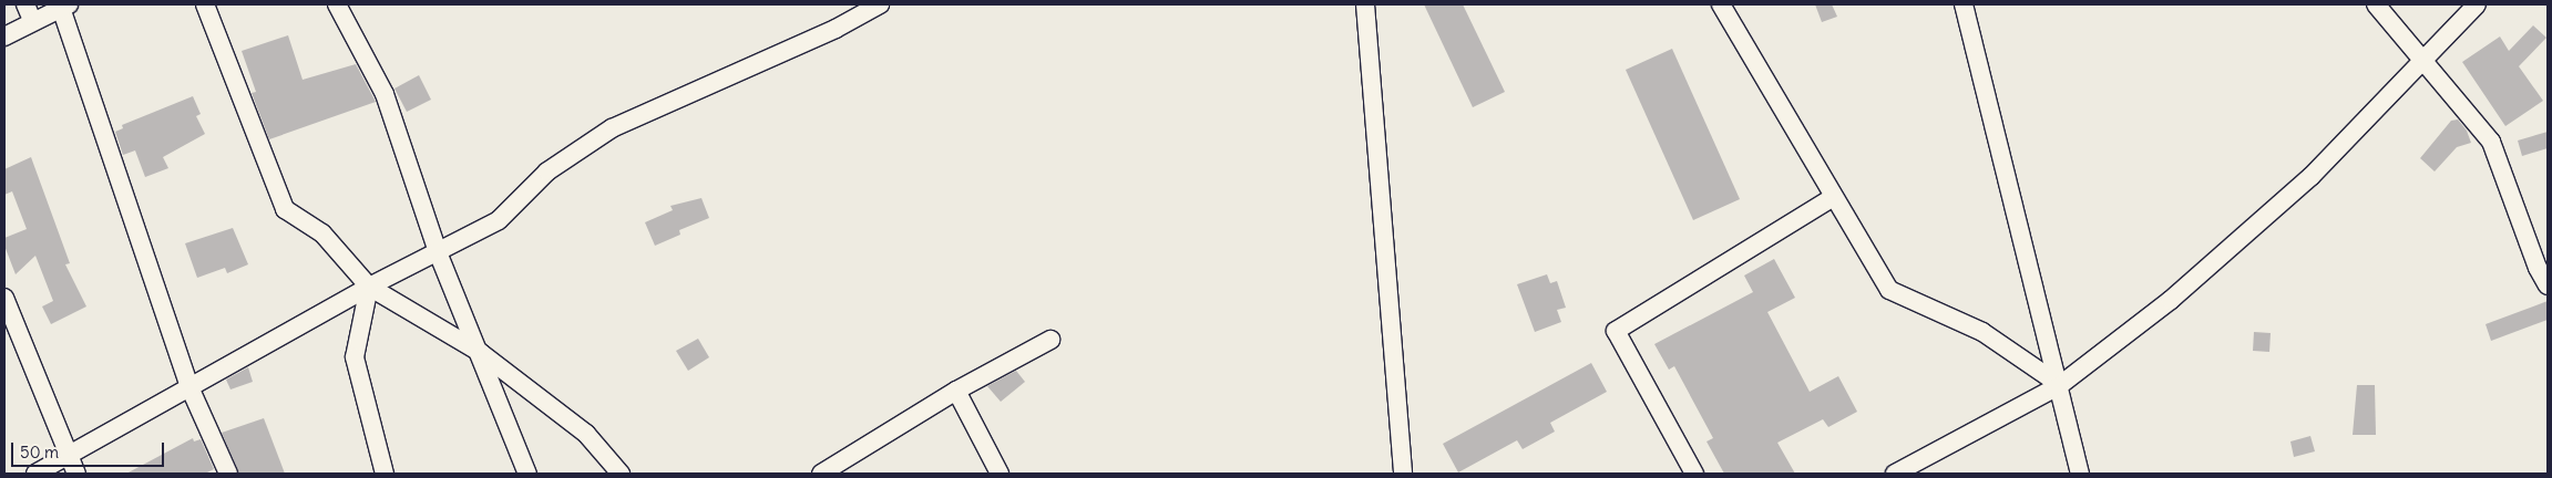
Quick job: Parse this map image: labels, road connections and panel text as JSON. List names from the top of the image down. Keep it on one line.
{"scale_bar":"50 m"}
